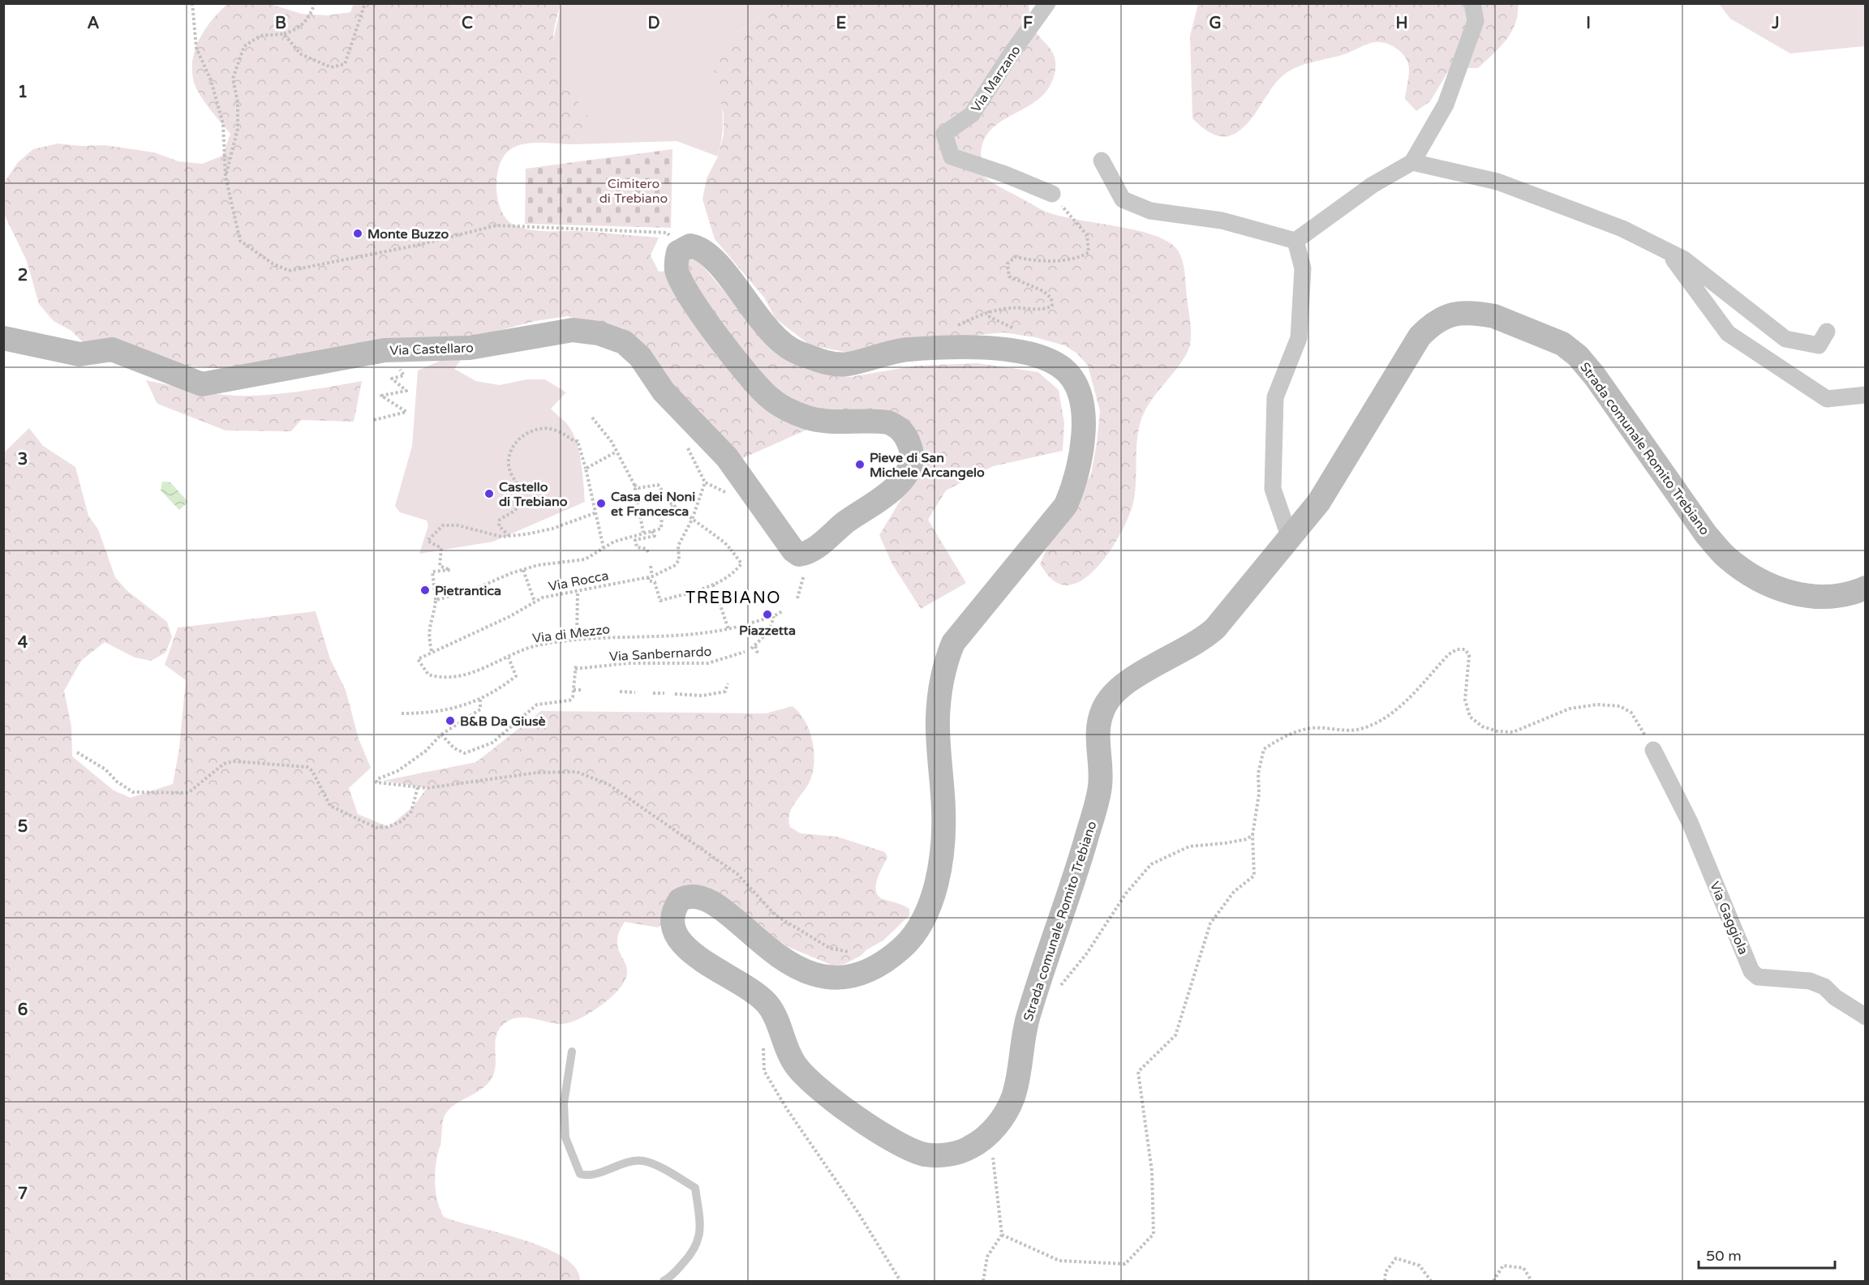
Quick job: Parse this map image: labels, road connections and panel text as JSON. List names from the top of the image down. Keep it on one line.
{"streets":{"street":["Via Marzano","Via Castellaro","Strada comunale Romito Trebiano","Via Gaggiola"],"path":["Via Rocca","Via di Mezzo","Via Sanbernardo"]},"crossings":[["Via Rocca","Via di Mezzo"]],"districts":["TREBIANO"],"parks":["Cimitero di Trebiano"],"places":["Monte Buzzo","Pieve di San Michele Arcangelo","Castello di Trebiano","Casa dei Noni et Francesca","Pietrantica","Piazzetta","B&B Da Giusè"],"scale_bar":"50 m","grid":{"columns":["A","B","C","D","E","F","G","H","I","J"],"rows":["1","2","3","4","5","6","7"]}}
